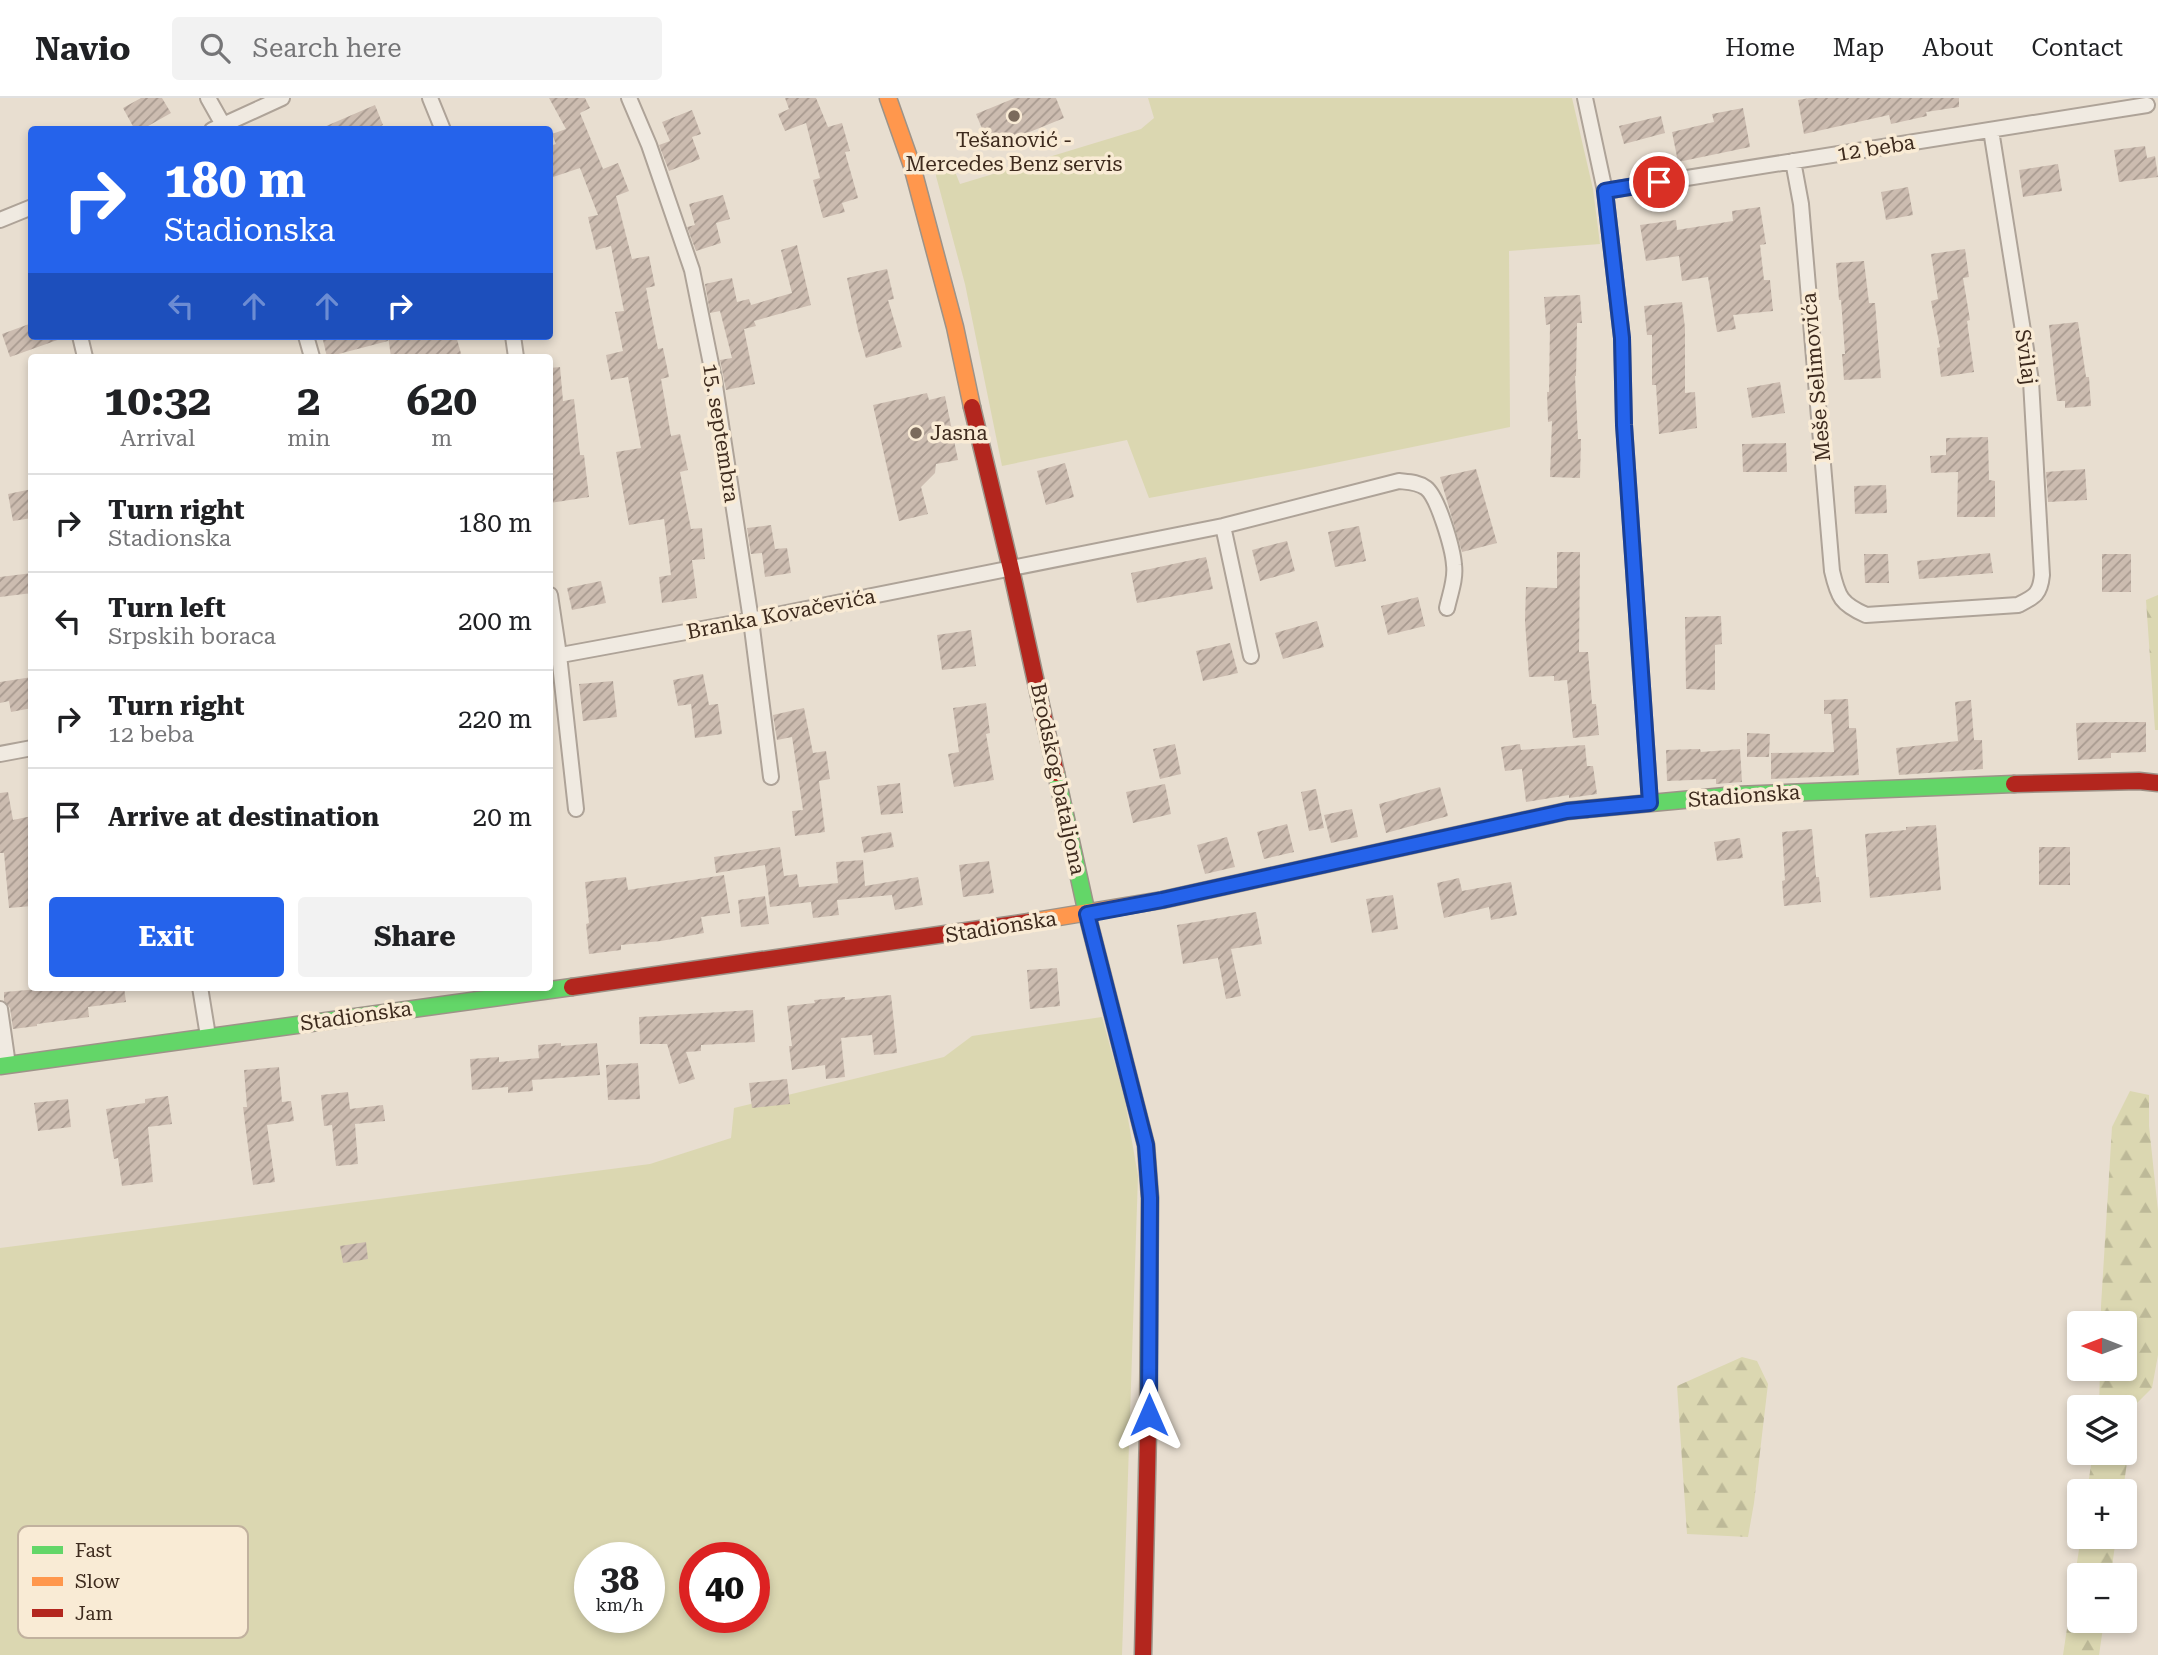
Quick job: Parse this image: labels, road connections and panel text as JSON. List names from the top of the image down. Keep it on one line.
{"streets":{"street":["12 beba","Svilaj","Meše Selimovića","15. septembra","Branka Kovačevića","Brodskog bataljona","Stadionska"]},"crossings":[["12 beba","Svilaj"],["12 beba","Meše Selimovića"],["Svilaj","Meše Selimovića"],["15. septembra","Branka Kovačevića"],["Branka Kovačevića","Brodskog bataljona"],["Brodskog bataljona","Stadionska"]],"places":["Tešanović - Mercedes Benz servis","Jasna"],"legend":["Fast","Slow","Jam"],"north":"left","page":{"header":"Navio","search":"Search here","nav":["Home","Map","About","Contact"],"turn":["180 m","Stadionska"],"eta":["10:32","Arrival","2","min","620","m"],"list":[{"name":"Turn right","note":"Stadionska","value":"180 m"},{"name":"Turn left","note":"Srpskih boraca","value":"200 m"},{"name":"Turn right","note":"12 beba","value":"220 m"},{"name":"Arrive at destination","value":"20 m"}],"buttons":["Exit","Share"],"map_buttons":["+","−"],"speed":"38 km/h","limit":"40"}}
